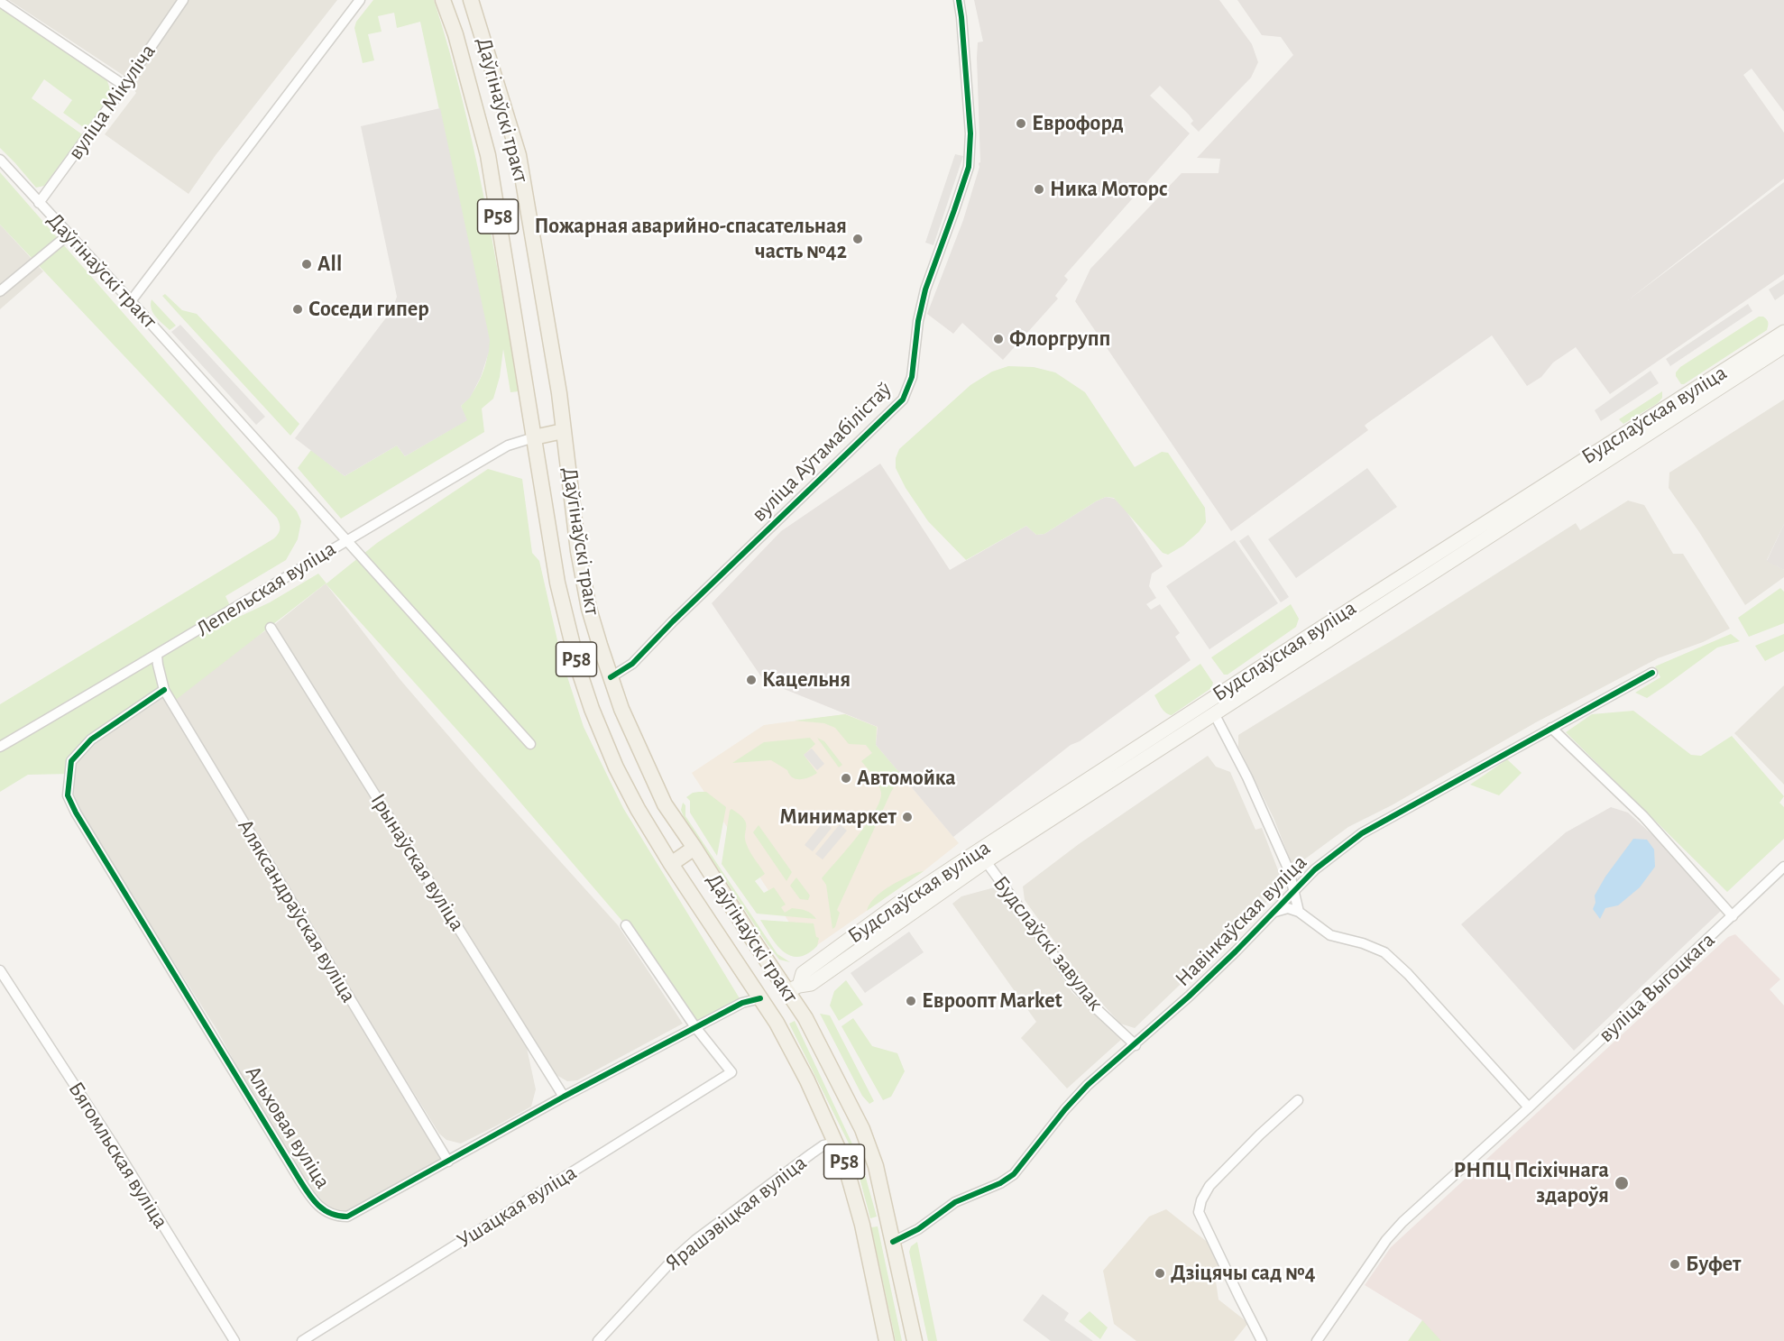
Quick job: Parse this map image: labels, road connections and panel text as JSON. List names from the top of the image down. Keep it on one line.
{"streets":{"main road":["Даўгінаўскі тракт","Р58","Будслаўская вуліца"],"street":["вуліца Мікуліча","вуліца Аўтамабілістаў","Лепельская вуліца","Ірынаўская вуліца","Аляксандраўская вуліца","Навінкаўская вуліца","Будслаўскі завулак","вуліца Выгоцкага","Альховая вуліца","Бягомльская вуліца","Ушацкая вуліца","Ярашэвіцкая вуліца"]},"crossings":[["вуліца Мікуліча","Даўгінаўскі тракт"],["Даўгінаўскі тракт","Будслаўская вуліца"],["Даўгінаўскі тракт","вуліца Аўтамабілістаў"],["Даўгінаўскі тракт","Лепельская вуліца"],["Даўгінаўскі тракт","Навінкаўская вуліца"],["Даўгінаўскі тракт","Альховая вуліца"],["Даўгінаўскі тракт","Ярашэвіцкая вуліца"],["Будслаўская вуліца","Будслаўскі завулак"],["Лепельская вуліца","Аляксандраўская вуліца"],["Ірынаўская вуліца","Альховая вуліца"],["Аляксандраўская вуліца","Альховая вуліца"],["Навінкаўская вуліца","Будслаўскі завулак"],["Альховая вуліца","Ушацкая вуліца"]],"places":["Еврофорд","Ника Моторс","Пожарная аварийно-спасательная часть №42","All","Соседи гипер","Флоргрупп","Кацельня","Автомойка","Минимаркет","Евроопт Market","РНПЦ Псіхічнага здароўя","Буфет","Дзіцячы сад №4"]}
